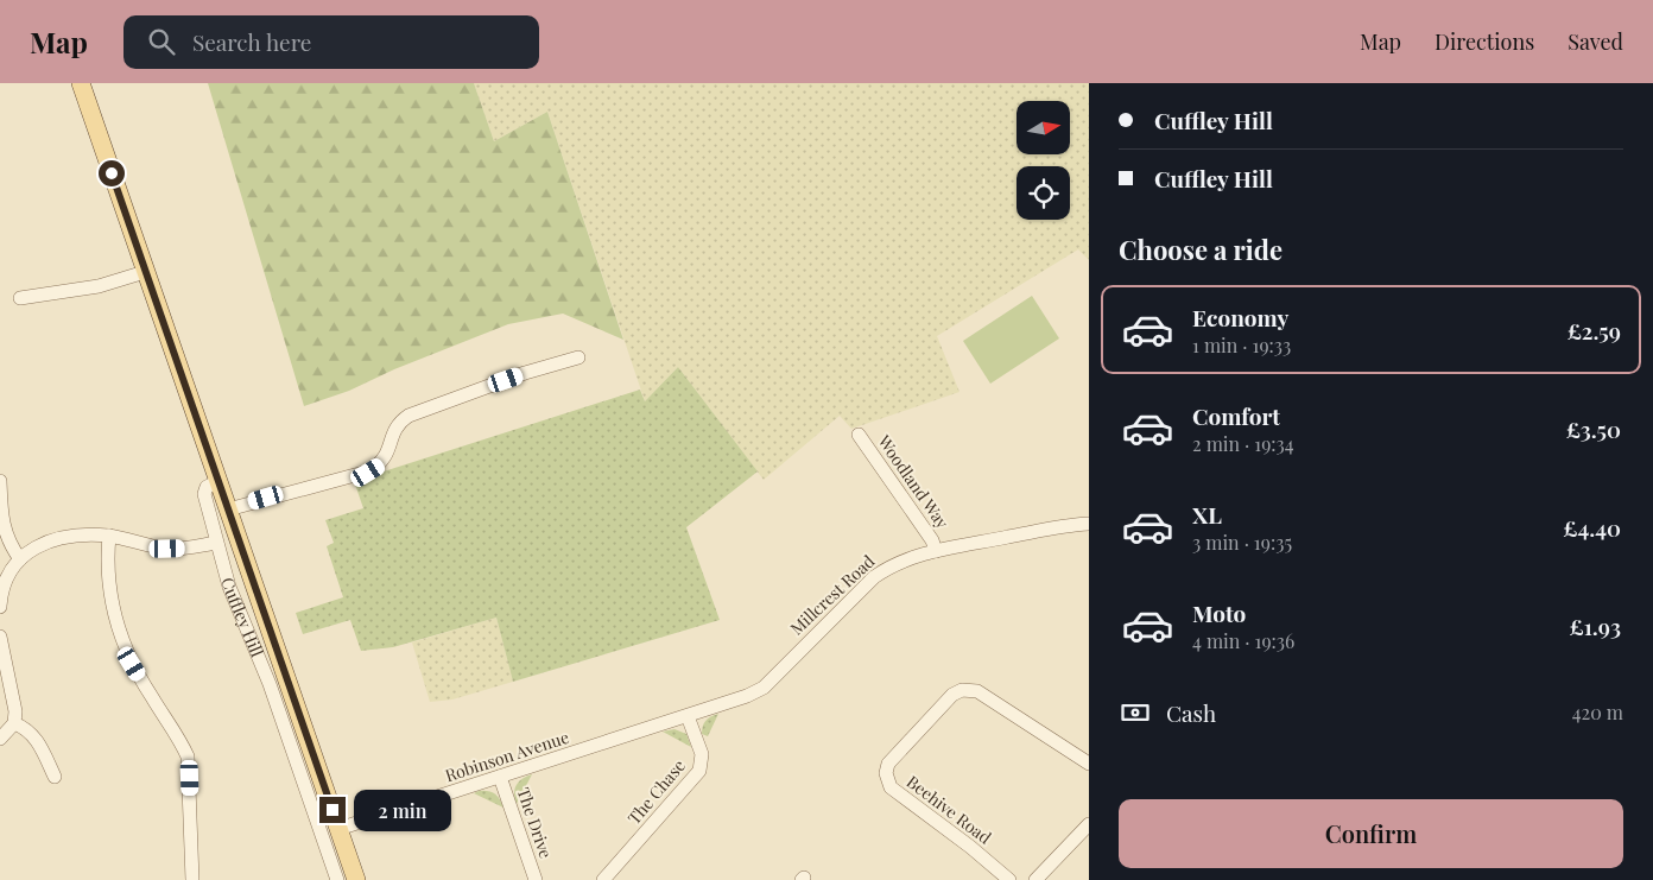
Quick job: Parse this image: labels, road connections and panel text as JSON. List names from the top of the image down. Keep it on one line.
{"streets":{"main road":["Cuffley Hill"],"street":["Woodland Way","Millcrest Road","Robinson Avenue","The Chase","Beehive Road","The Drive"]},"crossings":[["Woodland Way","Millcrest Road"],["Millcrest Road","Robinson Avenue"],["Millcrest Road","The Chase"],["Cuffley Hill","Robinson Avenue"],["Robinson Avenue","The Chase"],["Robinson Avenue","The Drive"]],"north":"right","page":{"header":"Map","search":"Search here","nav":["Map","Directions","Saved"],"banner":["Cuffley Hill","Cuffley Hill"],"heading":"Choose a ride","list":[{"name":"Economy","note":"1 min · 19:33","value":"£2.59"},{"name":"Comfort","note":"2 min · 19:34","value":"£3.50"},{"name":"XL","note":"3 min · 19:35","value":"£4.40"},{"name":"Moto","note":"4 min · 19:36","value":"£1.93"}],"pay":["Cash","420 m"],"buttons":"Confirm","bubble":"2 min"}}
